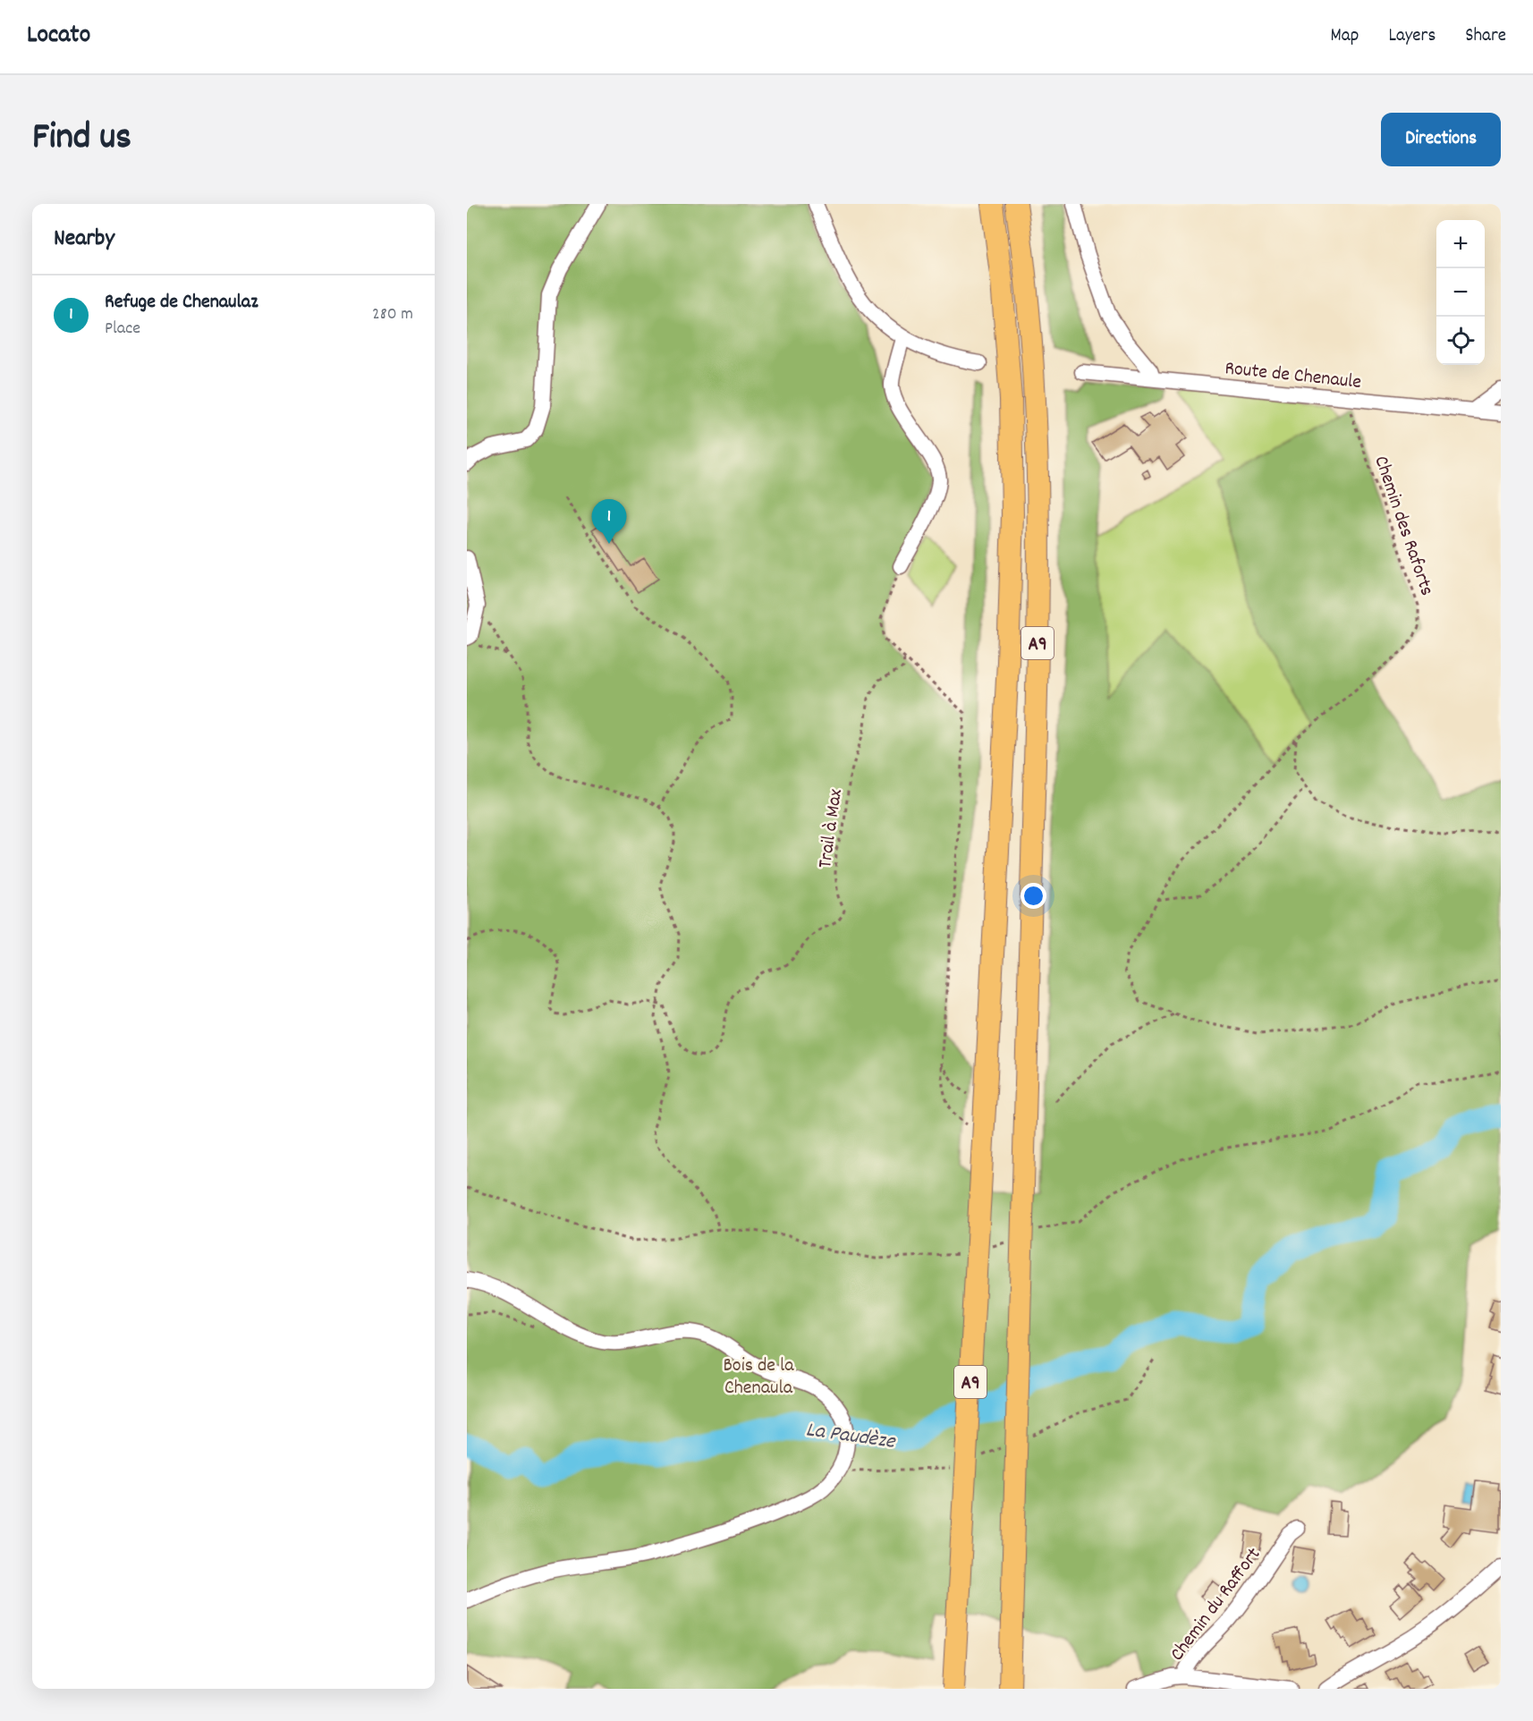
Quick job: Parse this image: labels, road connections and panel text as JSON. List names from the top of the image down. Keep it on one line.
{"streets":{"highway":["A9"],"street":["Route de Chenaule","Chemin du Raffort"],"path":["Chemin des Raforts","Trail à Max"]},"crossings":[["Route de Chenaule","Chemin des Raforts"]],"water":["La Paudèze"],"parks":["Bois de la Chenaula"],"page":{"header":"Locato","nav":["Map","Layers","Share"],"title":"Find us","buttons":"Directions","heading":"Nearby","map_buttons":["+","−"],"list":[{"mark":"1","name":"Refuge de Chenaulaz","note":"Place","value":"280 m"}],"pins":"1"}}
